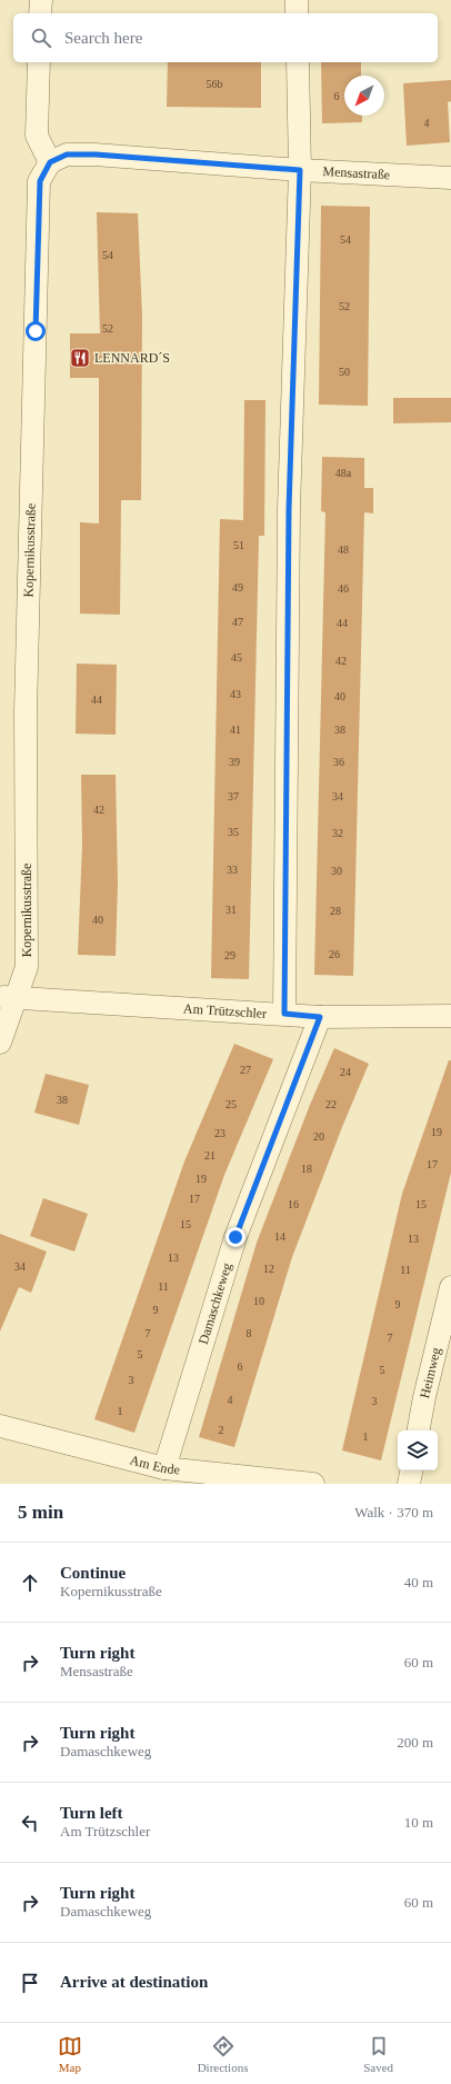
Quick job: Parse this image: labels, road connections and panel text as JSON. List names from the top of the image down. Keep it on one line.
{"streets":{"street":["Mensastraße","Kopernikusstraße","Am Trützschler","Damaschkeweg","Heimweg","Am Ende"]},"crossings":[["Mensastraße","Kopernikusstraße"],["Kopernikusstraße","Am Trützschler"],["Am Trützschler","Damaschkeweg"],["Damaschkeweg","Am Ende"]],"places":{"restaurant":["LENNARD´S"]},"house_numbers":["56b","6","4","54","54","52","52","50","48a","51","48","49","46","47","44","45","42","43","40","44","41","38","39","36","37","34","42","35","32","33","30","31","28","40","26","29","27","24","38","25","22","19","23","20","21","17","18","19","17","16","15","15","14","13","13","34","12","11","11","10","9","9","7","8","7","5","6","5","3","4","3","1","2","1"],"north":"bottom left","page":{"search":"Search here","heading":["5 min","Walk · 370 m"],"list":[["Continue","Kopernikusstraße","40 m"],["Turn right","Mensastraße","60 m"],["Turn right","Damaschkeweg","200 m"],["Turn left","Am Trützschler","10 m"],["Turn right","Damaschkeweg","60 m"],"Arrive at destination"],"nav":["Map","Directions","Saved"]}}
